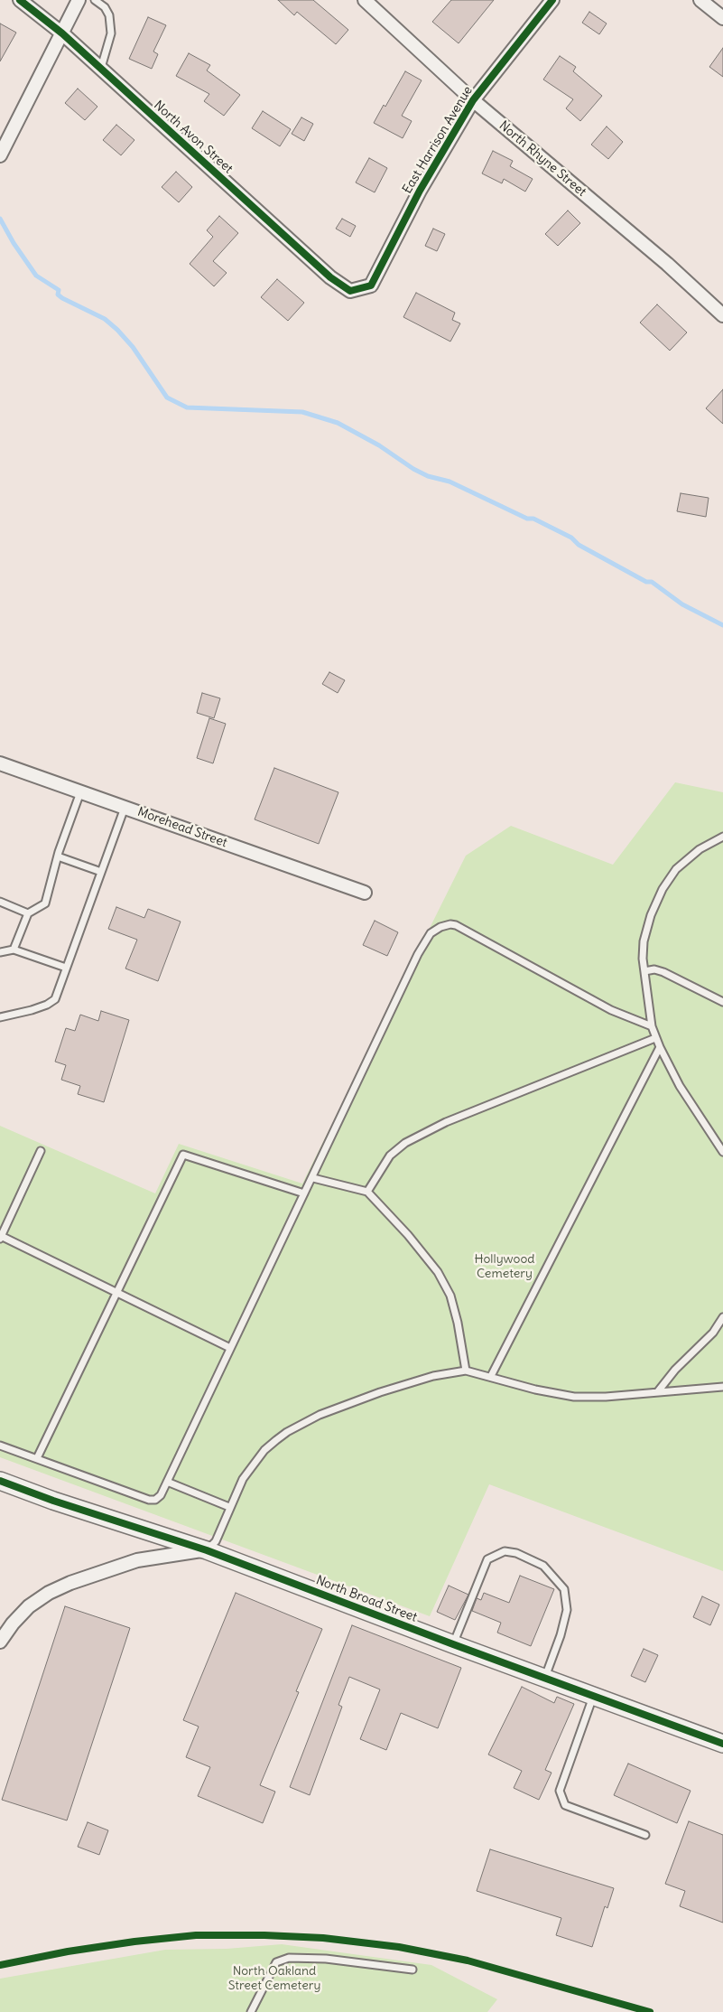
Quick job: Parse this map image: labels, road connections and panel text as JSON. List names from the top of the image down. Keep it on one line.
{"streets":{"street":["North Avon Street","East Harrison Avenue","North Rhyne Street","Morehead Street","North Broad Street"]},"crossings":[["North Avon Street","East Harrison Avenue"],["East Harrison Avenue","North Rhyne Street"]],"parks":["Hollywood Cemetery","North Oakland Street Cemetery"]}
